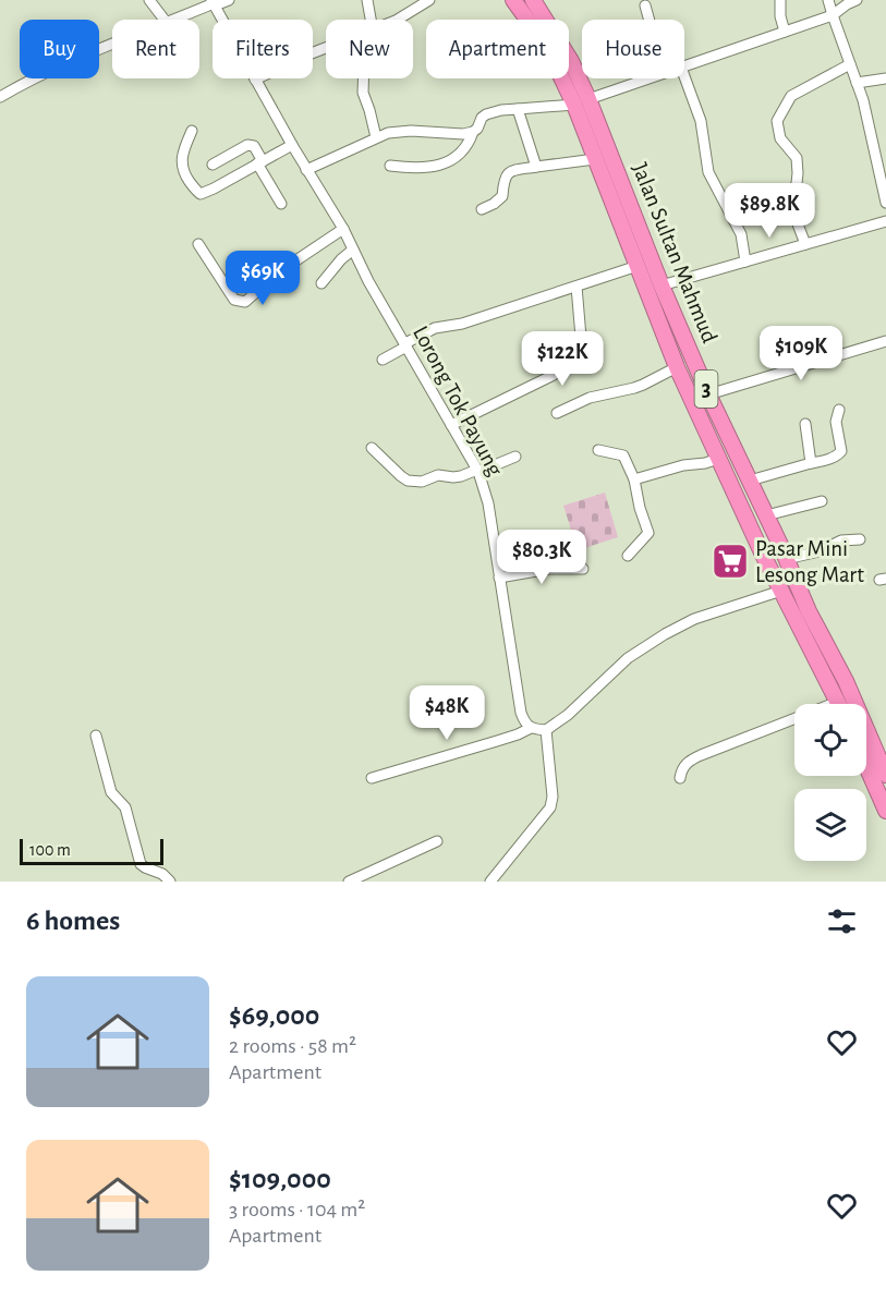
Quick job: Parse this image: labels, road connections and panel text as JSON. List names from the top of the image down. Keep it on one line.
{"streets":{"highway":["Jalan Sultan Mahmud","3"],"street":["Lorong Tok Payung"]},"places":{"supermarket":["Pasar Mini Lesong Mart"]},"scale_bar":"100 m","page":{"chip":["Buy","Rent","Filters","New","Apartment","House"],"price":["$89.8K","$69K","$109K","$122K","$80.3K","$48K"],"scale":"100 m","heading":"6 homes","list":[{"name":"$69,000","note":"2 rooms · 58 m² · Apartment"},{"name":"$109,000","note":"3 rooms · 104 m² · Apartment"}]}}
